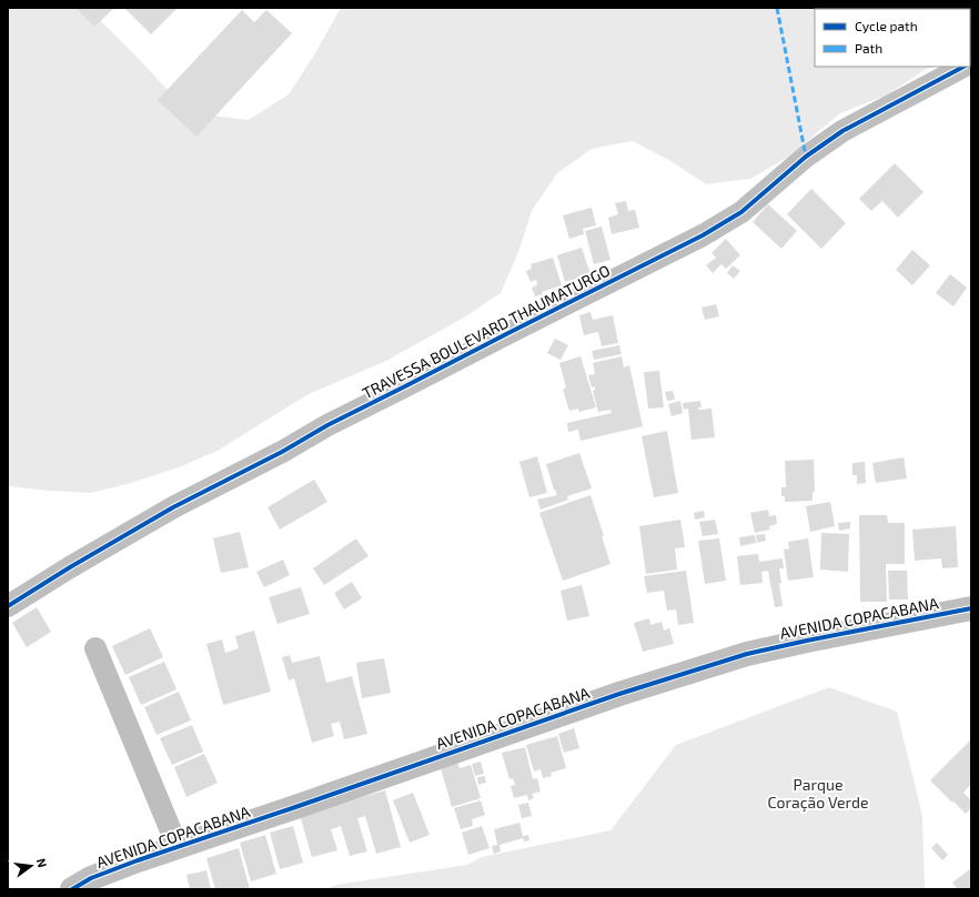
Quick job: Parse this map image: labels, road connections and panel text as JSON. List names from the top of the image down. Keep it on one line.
{"streets":{"street":["TRAVESSA BOULEVARD THAUMATURGO","AVENIDA COPACABANA"]},"parks":["Parque Coração Verde"],"legend":["Cycle path","Path"],"north":"right"}
